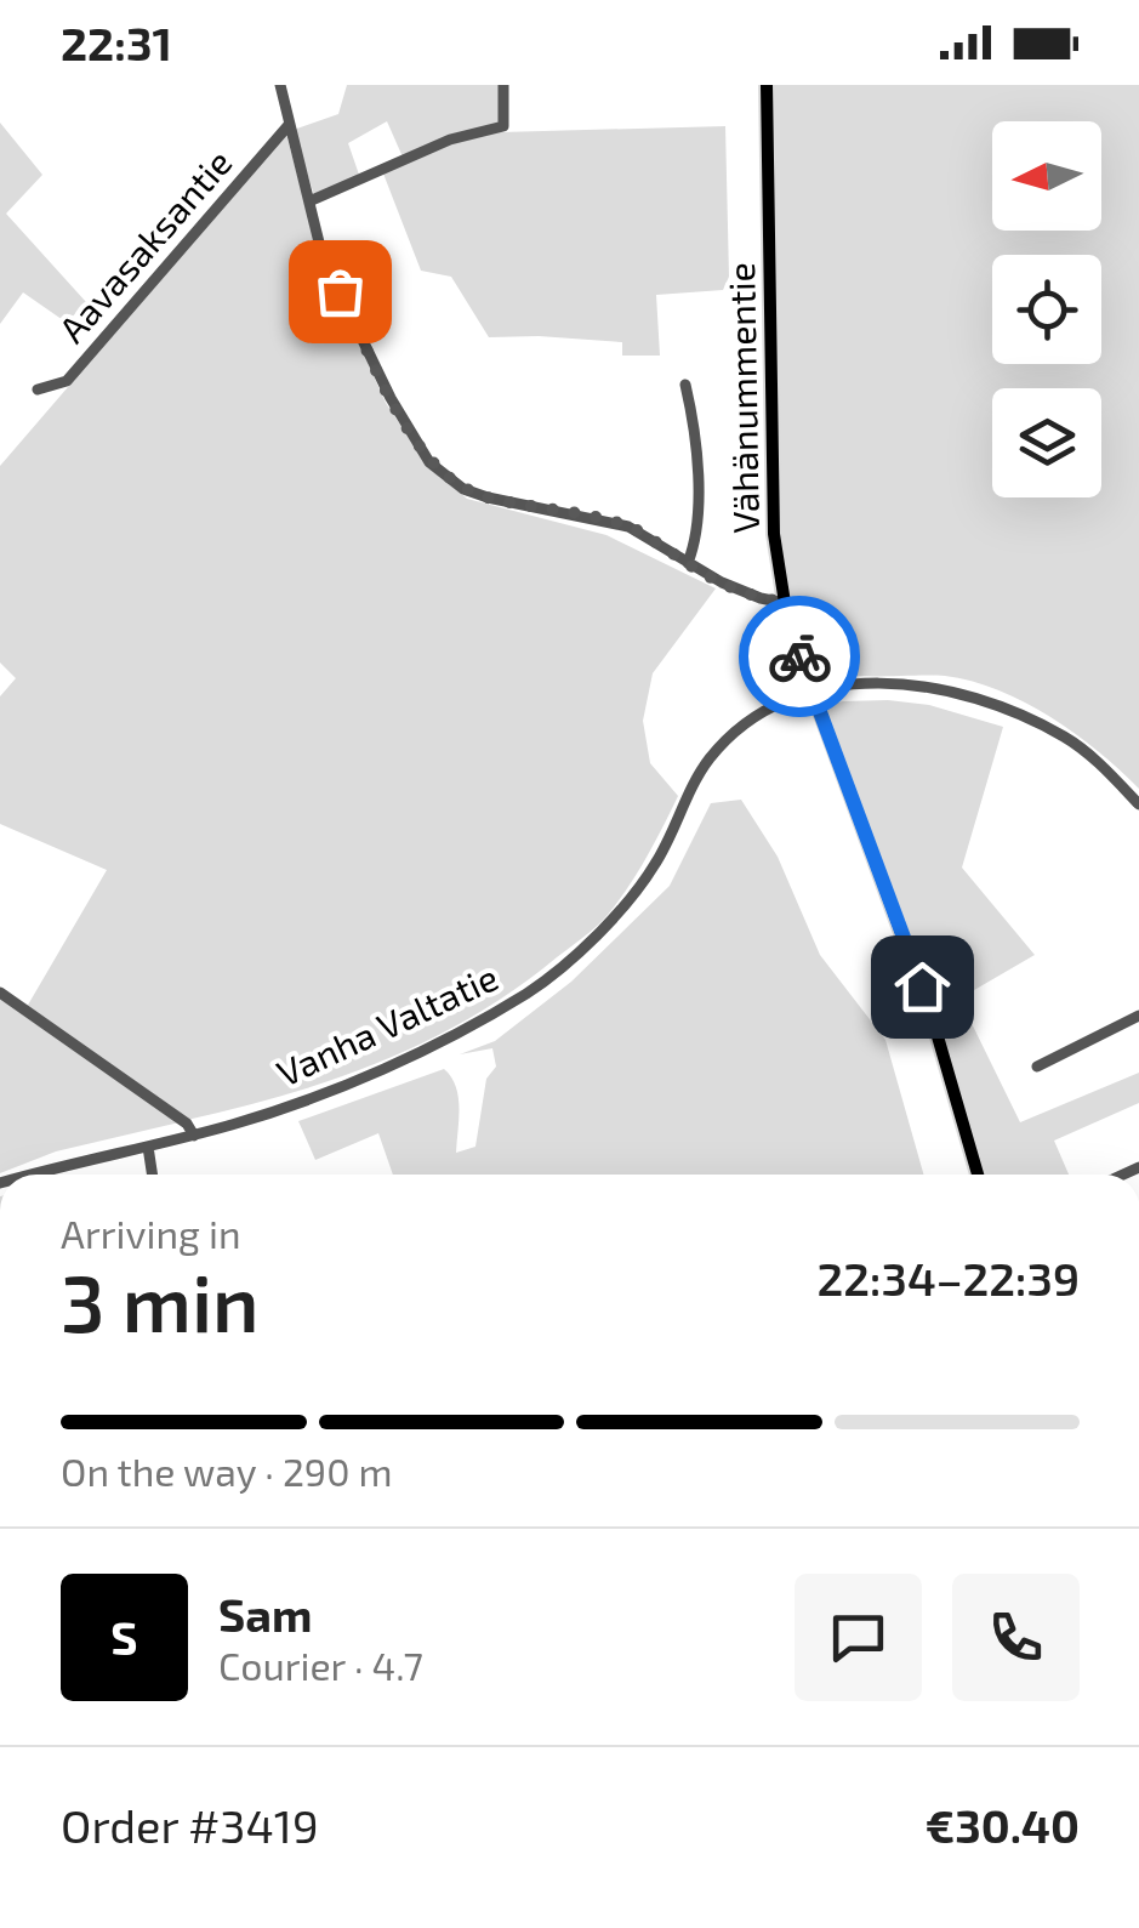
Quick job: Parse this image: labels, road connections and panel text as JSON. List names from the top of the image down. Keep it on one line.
{"streets":{"main road":["Vähänummentie"],"street":["Aavasaksantie","Vanha Valtatie"]},"crossings":[["Vähänummentie","Vanha Valtatie"]],"north":"left","page":{"status":"22:31","heading":["3 min","Arriving in","22:34–22:39"],"panel":["Sam","Courier · 4.7","Order #3419","€30.40"],"bar":"On the way · 290 m","round":"S"}}
